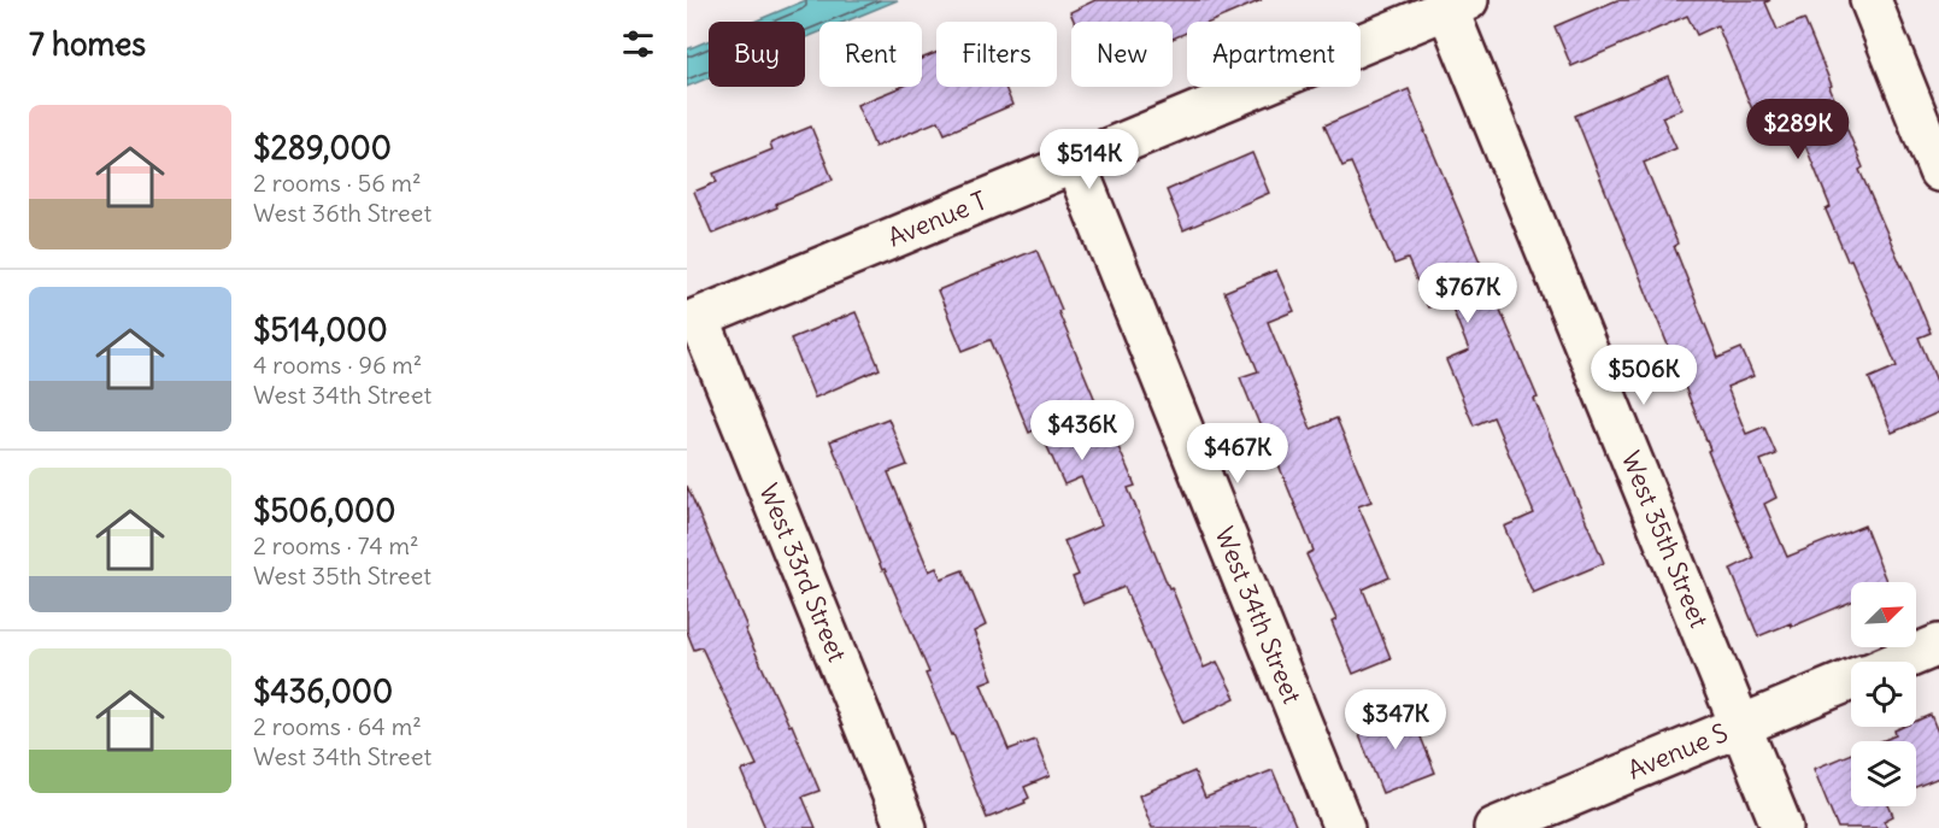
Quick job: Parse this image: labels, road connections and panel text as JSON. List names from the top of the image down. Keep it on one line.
{"streets":{"street":["Avenue T","West 35th Street","West 33rd Street","West 34th Street","Avenue S"]},"crossings":[["Avenue T","West 35th Street"],["Avenue T","West 33rd Street"],["Avenue T","West 34th Street"],["West 35th Street","Avenue S"]],"north":"top right","page":{"heading":"7 homes","chip":["Buy","Rent","Filters","New","Apartment"],"list":[{"name":"$289,000","note":"2 rooms · 56 m² · West 36th Street"},{"name":"$514,000","note":"4 rooms · 96 m² · West 34th Street"},{"name":"$506,000","note":"2 rooms · 74 m² · West 35th Street"},{"name":"$436,000","note":"2 rooms · 64 m² · West 34th Street"}],"price":["$289K","$514K","$767K","$506K","$436K","$467K","$347K"]}}
